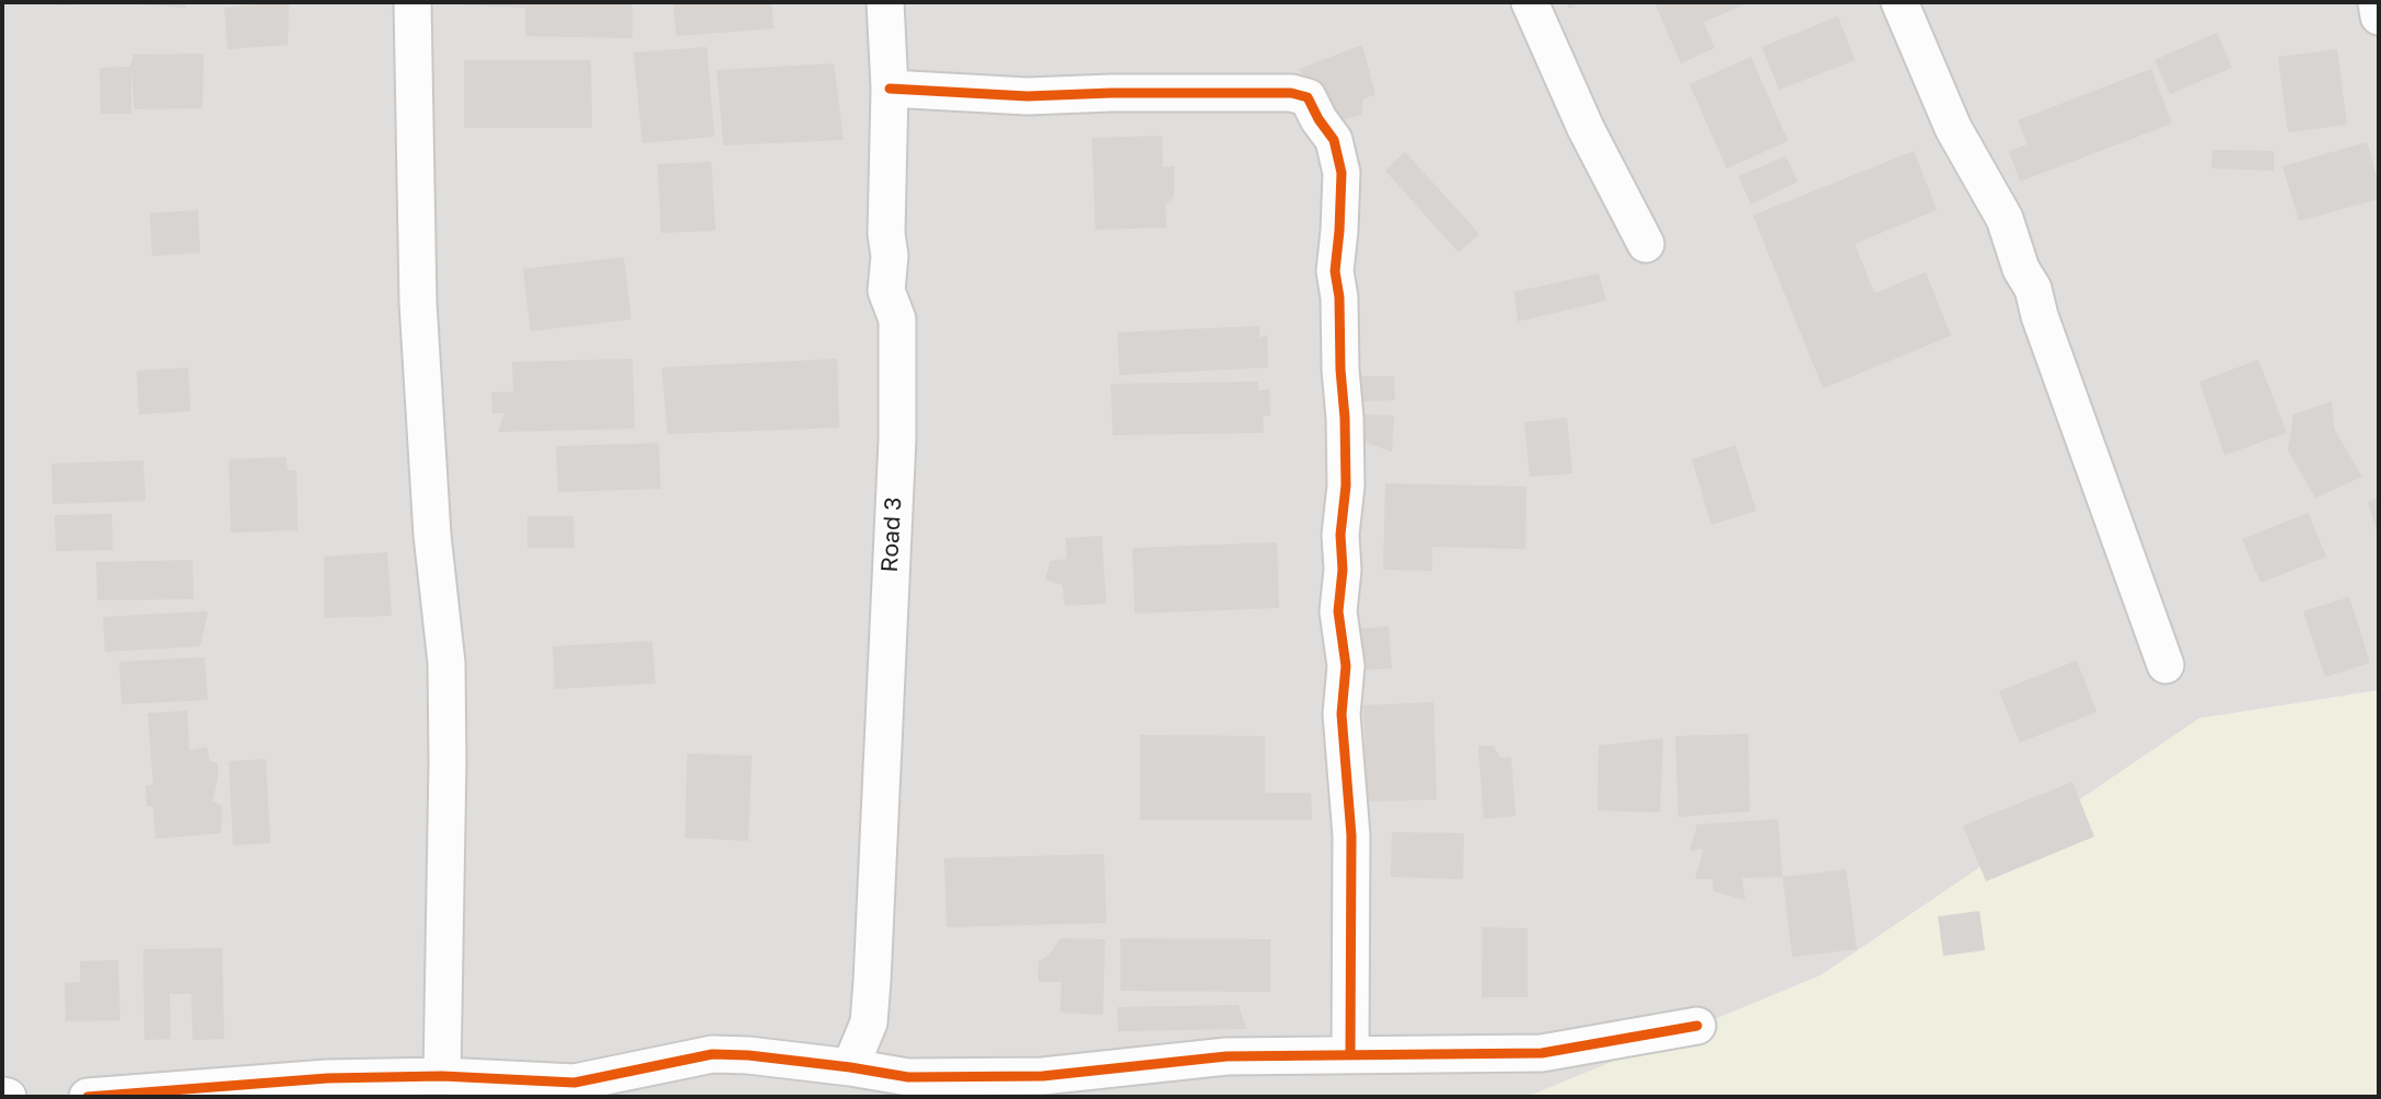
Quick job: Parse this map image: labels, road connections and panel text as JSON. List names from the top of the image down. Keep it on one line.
{"streets":{"street":["Road 3"]}}
